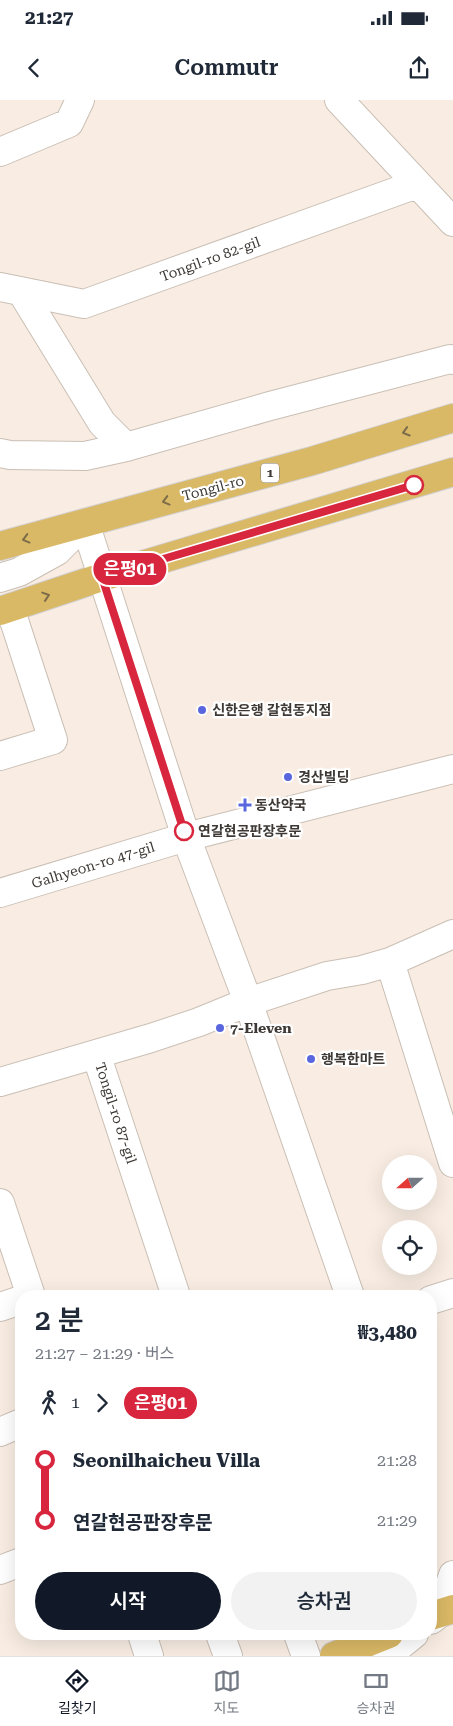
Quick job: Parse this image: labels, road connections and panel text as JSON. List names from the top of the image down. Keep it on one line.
{"streets":{"main road":["1","Tongil-ro"],"street":["Tongil-ro 82-gil","Galhyeon-ro 47-gil","Tongil-ro 87-gil"]},"places":{"other":["신한은행 갈현동지점","경산빌딩","연갈현공판장후문","7-Eleven","행복한마트"],"health":["동산약국"]},"lines":["bus line 은평01"],"north":"left","page":{"status":"21:27","header":"Commutr","on_map":"은평01","heading":["2 분","21:27 – 21:29 · 버스","₩3,480"],"legs":["1","은평01"],"list":[{"name":"Seonilhaicheu Villa","value":"21:28"},{"name":"연갈현공판장후문","value":"21:29"}],"buttons":["시작","승차권"],"tabs":["길찾기","지도","승차권"]}}
